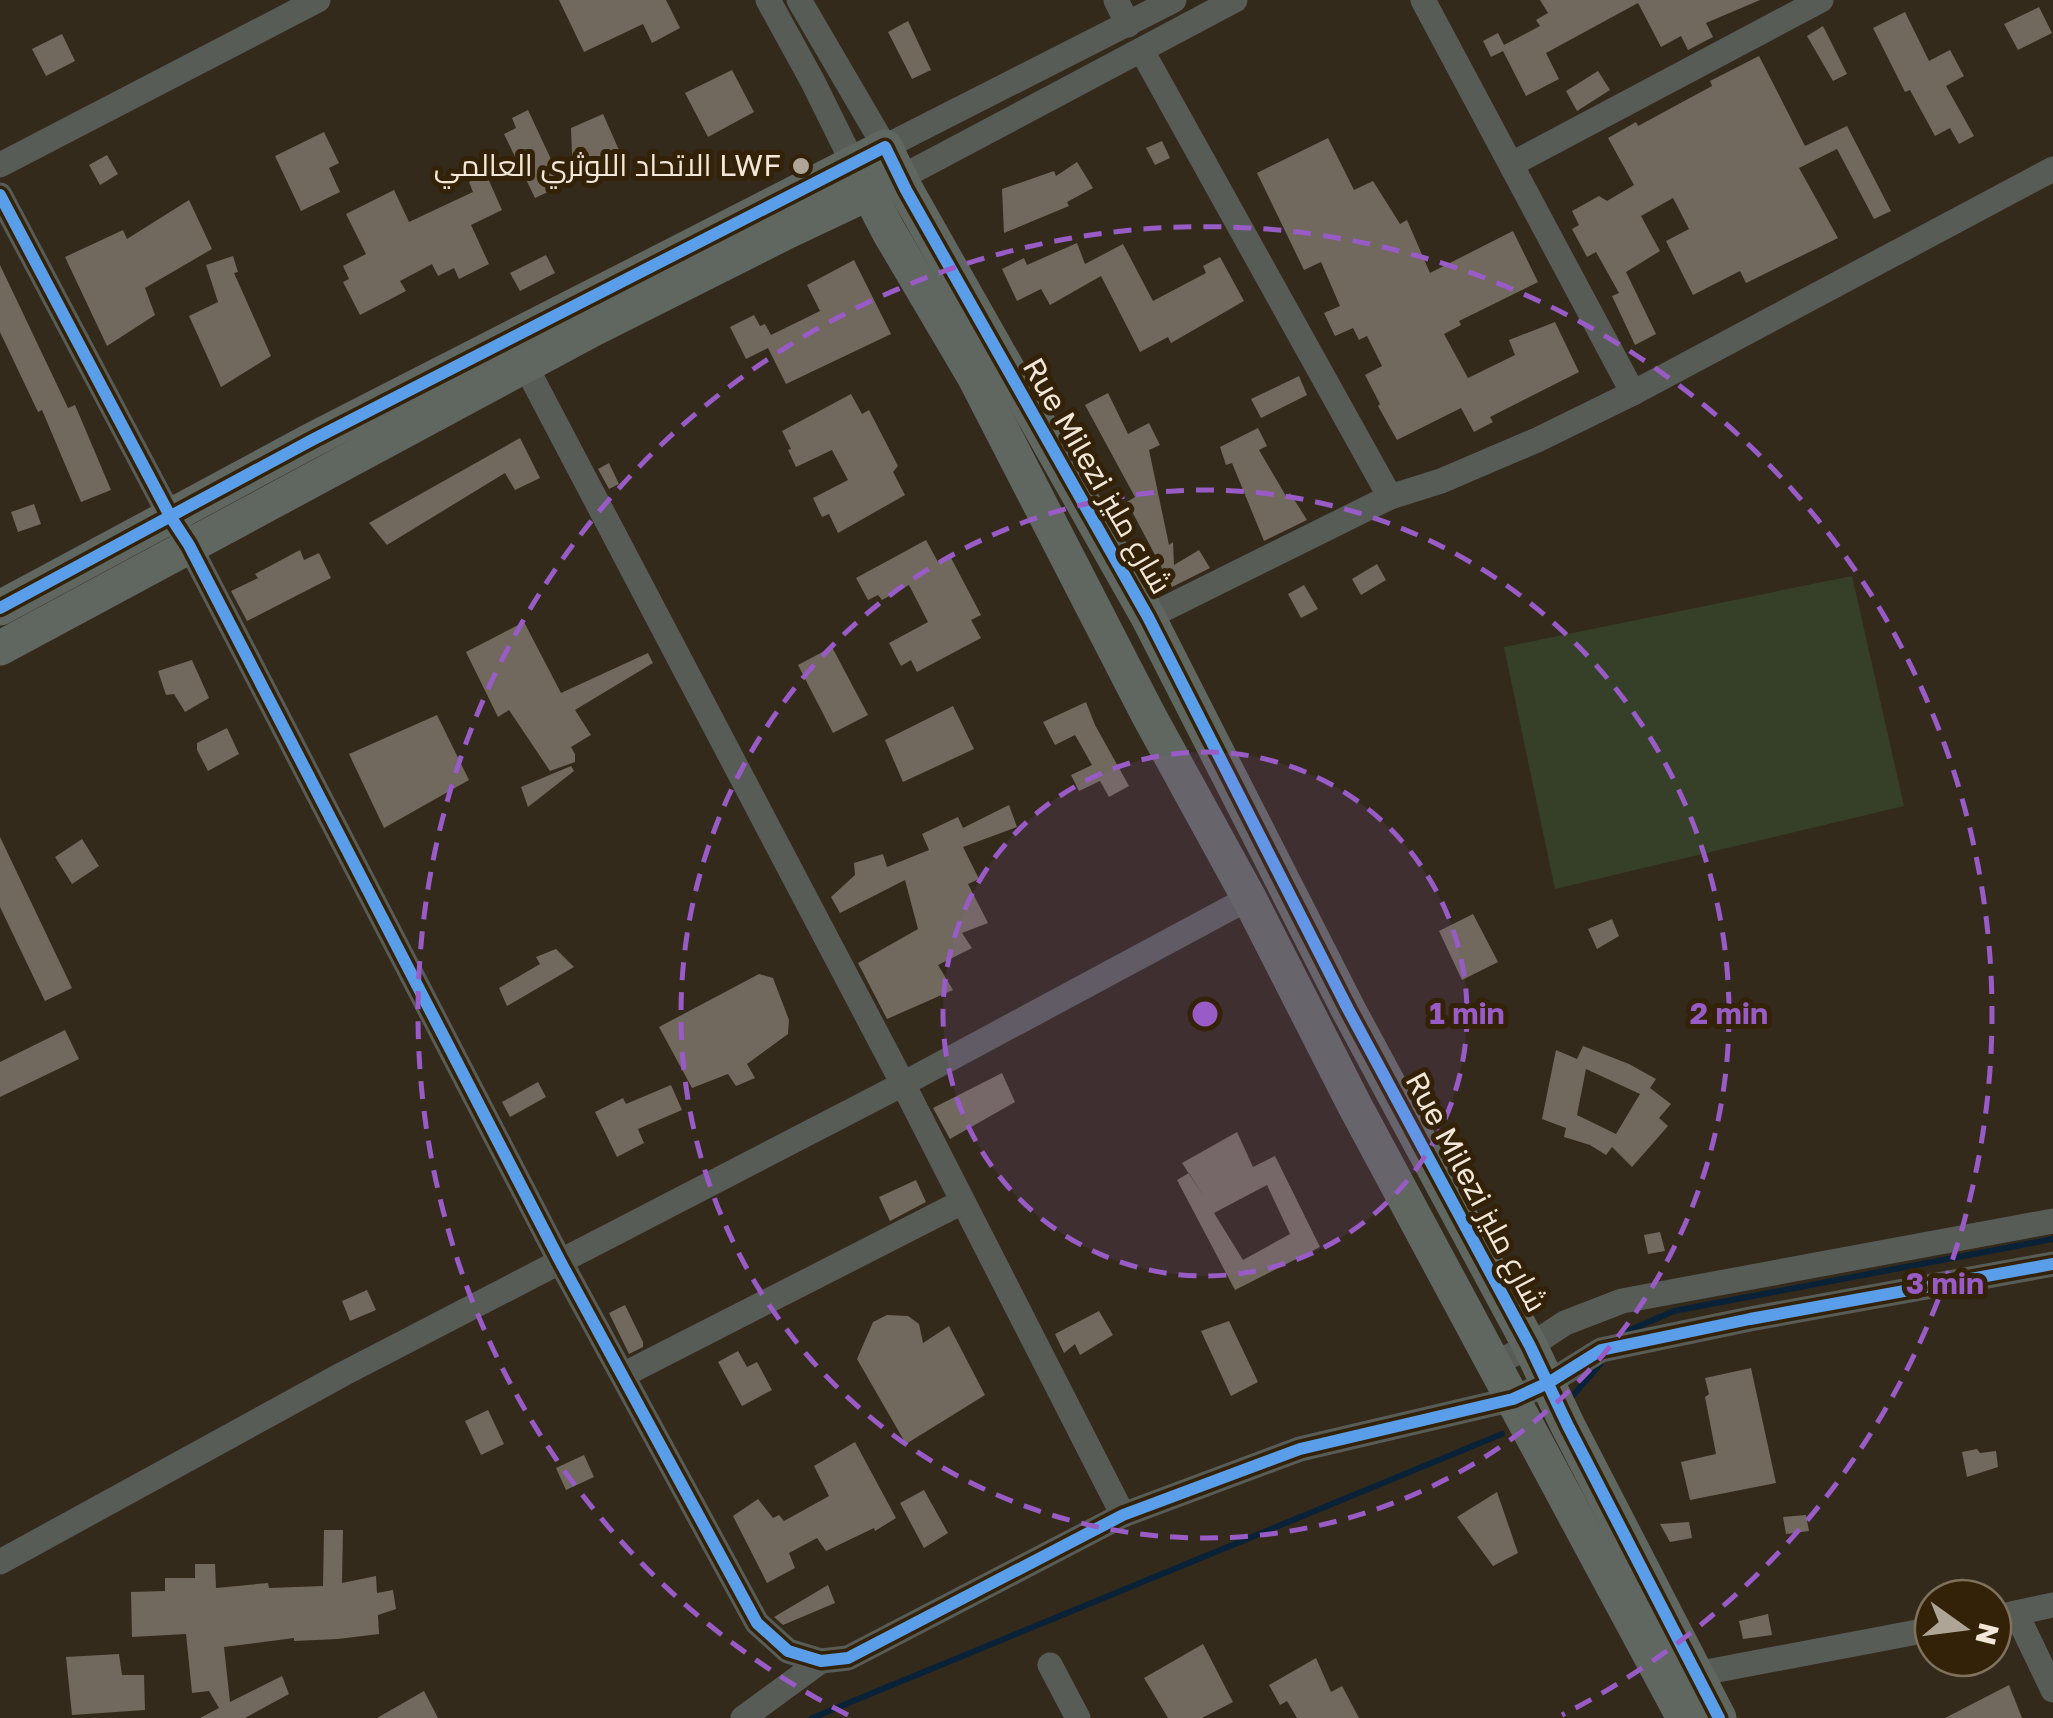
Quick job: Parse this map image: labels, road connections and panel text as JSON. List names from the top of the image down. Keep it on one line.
{"streets":{"street":["Rue Milezi شارع مليز"]},"places":["الاتحاد اللوثري العالمي LWF"],"north":"right","rings":["1 min","2 min","3 min"]}
